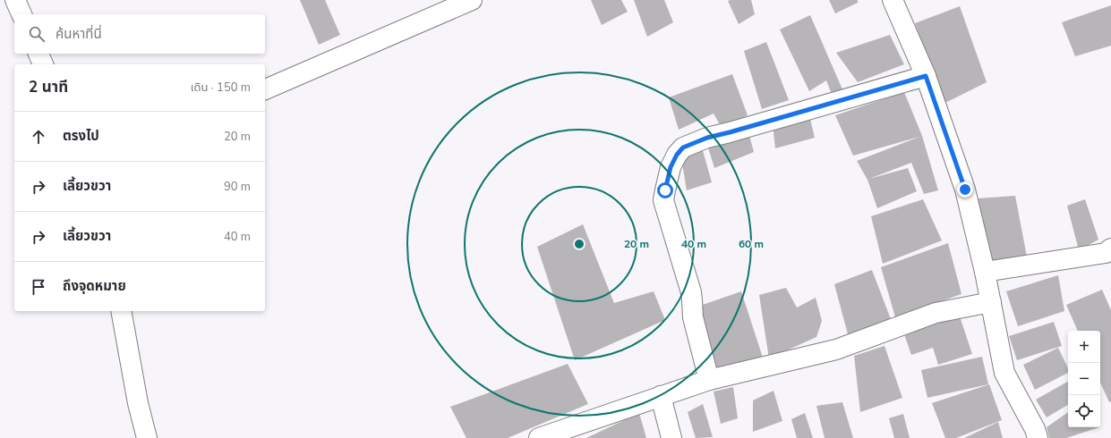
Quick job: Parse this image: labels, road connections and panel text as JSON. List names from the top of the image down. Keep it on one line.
{"page":{"search":"ค้นหาที่นี่","heading":["2 นาที","เดิน · 150 m"],"list":[["ตรงไป","20 m"],["เลี้ยวขวา","90 m"],["เลี้ยวขวา","40 m"],"ถึงจุดหมาย"],"map_buttons":["+","−"]},"rings":["20 m","40 m","60 m"]}
